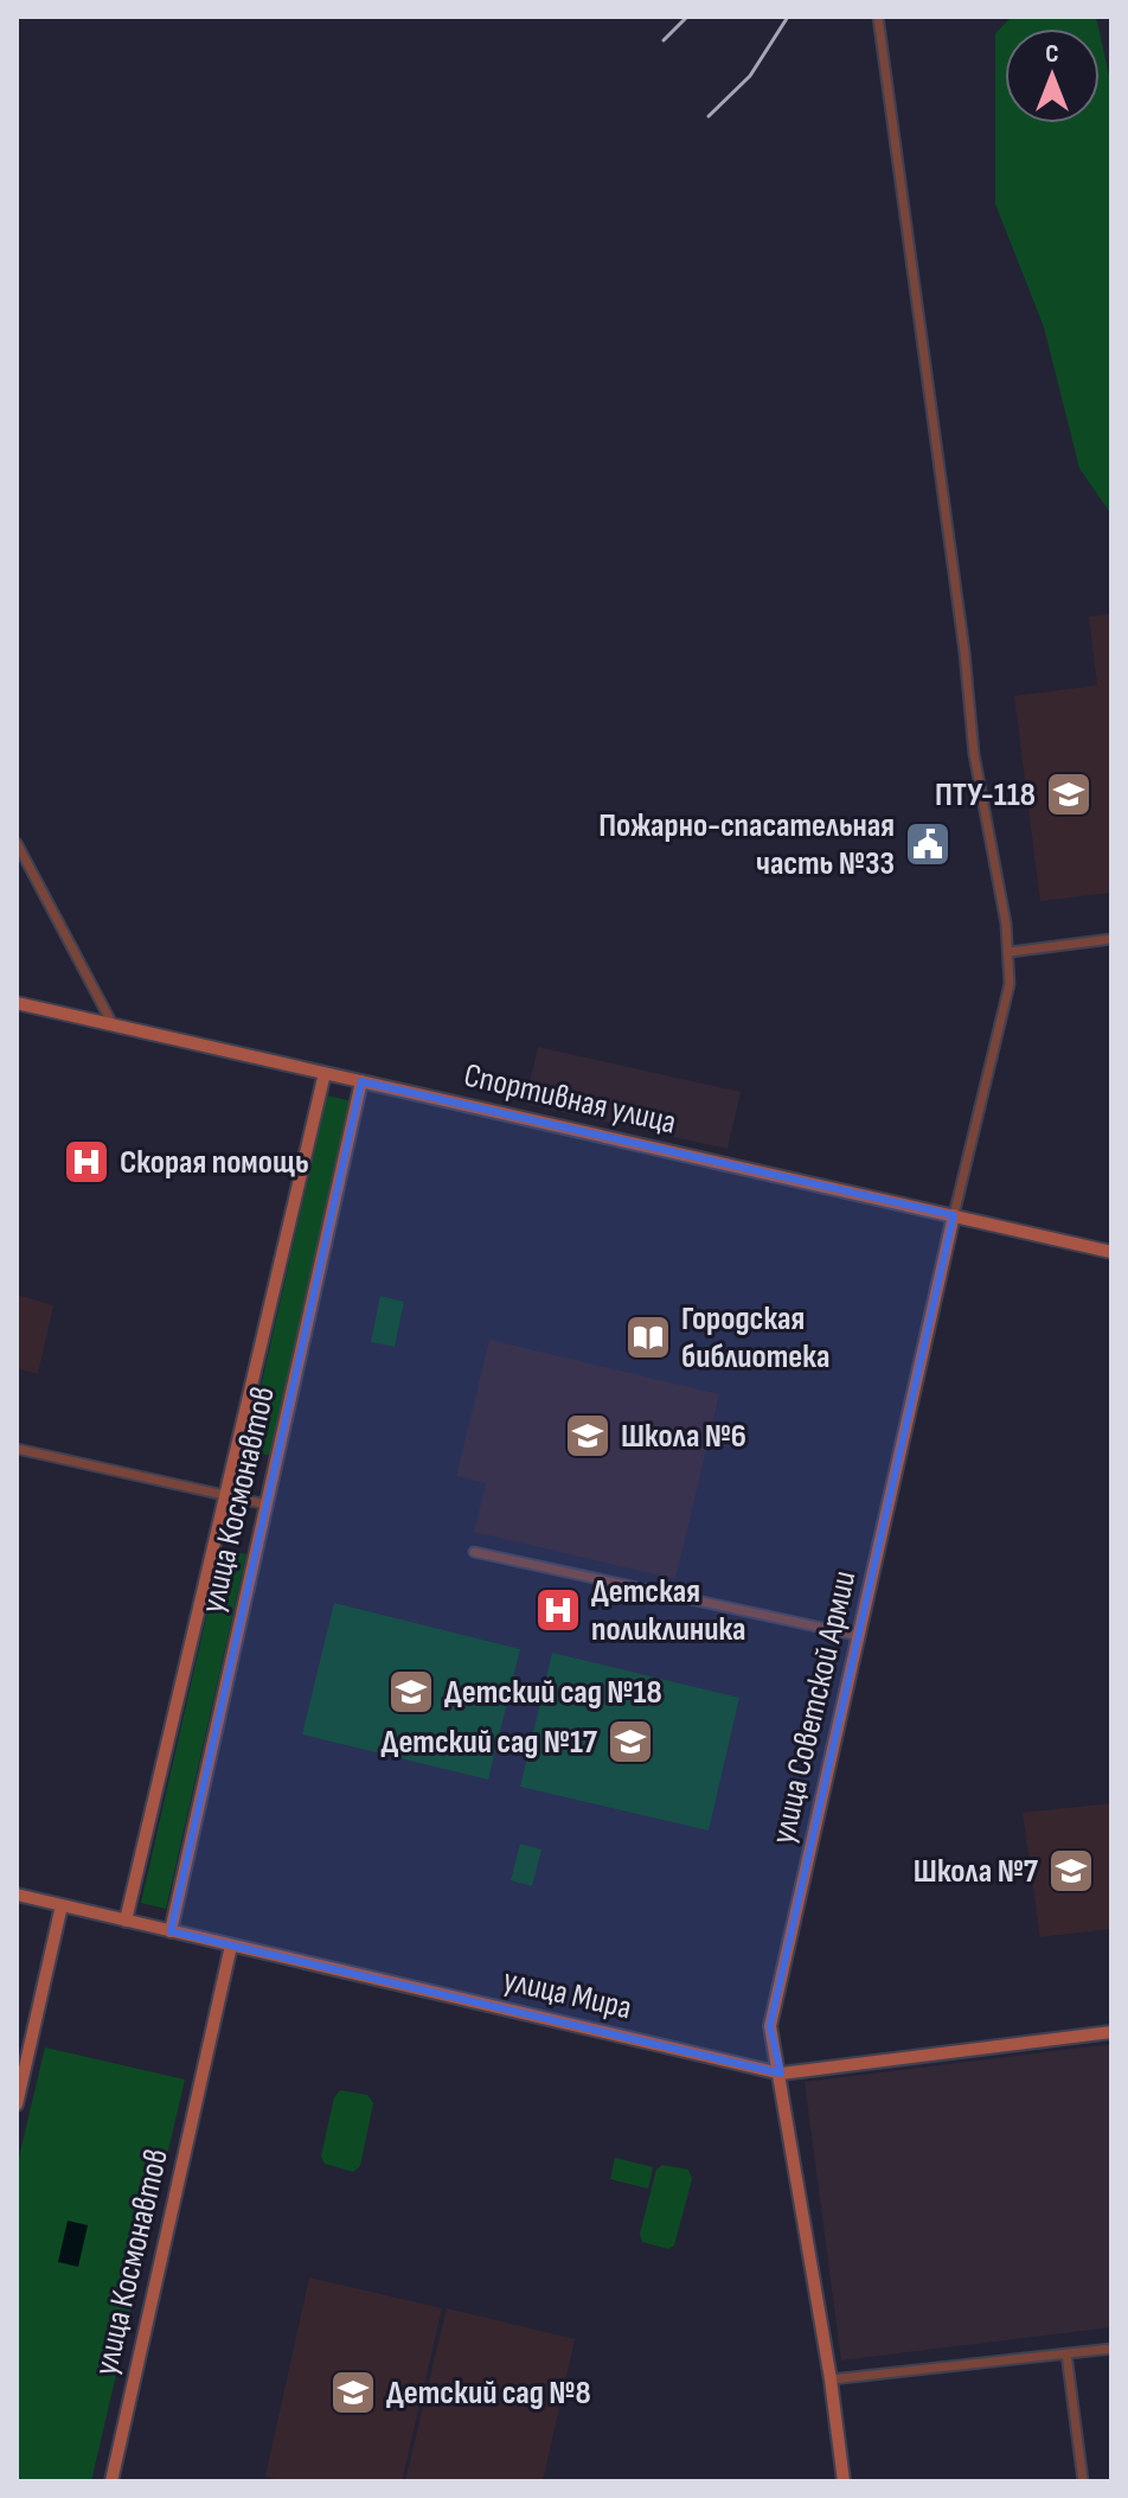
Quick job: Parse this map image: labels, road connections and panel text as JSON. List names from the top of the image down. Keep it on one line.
{"streets":{"street":["Спортивная улица","улица Космонавтов","улица Советской Армии","улица Мира"]},"crossings":[["Спортивная улица","улица Космонавтов"],["Спортивная улица","улица Советской Армии"],["улица Космонавтов","улица Мира"],["улица Советской Армии","улица Мира"]],"places":{"school or university":["ПТУ-118","Школа №6","Детский сад №18","Детский сад №17","Школа №7","Детский сад №8"],"public building":["Пожарно-спасательная часть №33"],"hospital":["Скорая помощь","Детская поликлиника"],"library":["Городская библиотека"]},"north":"top"}
